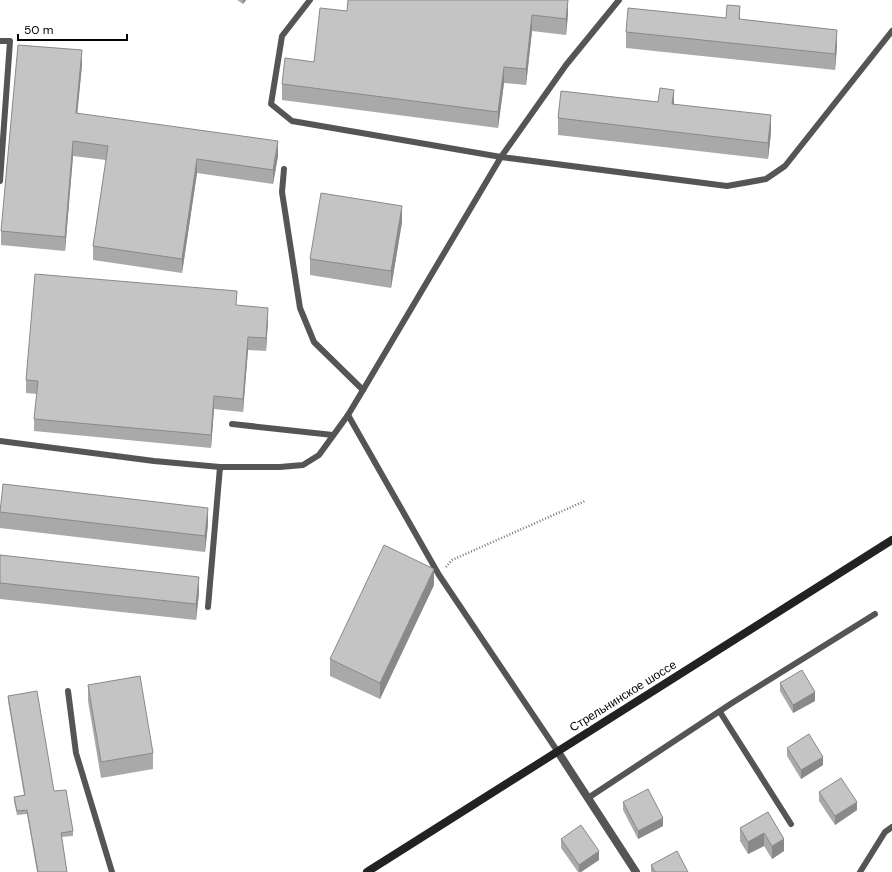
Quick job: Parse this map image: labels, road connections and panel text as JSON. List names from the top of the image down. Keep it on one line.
{"streets":{"main road":["Стрельнинское шоссе"]},"scale_bar":"50 m"}
